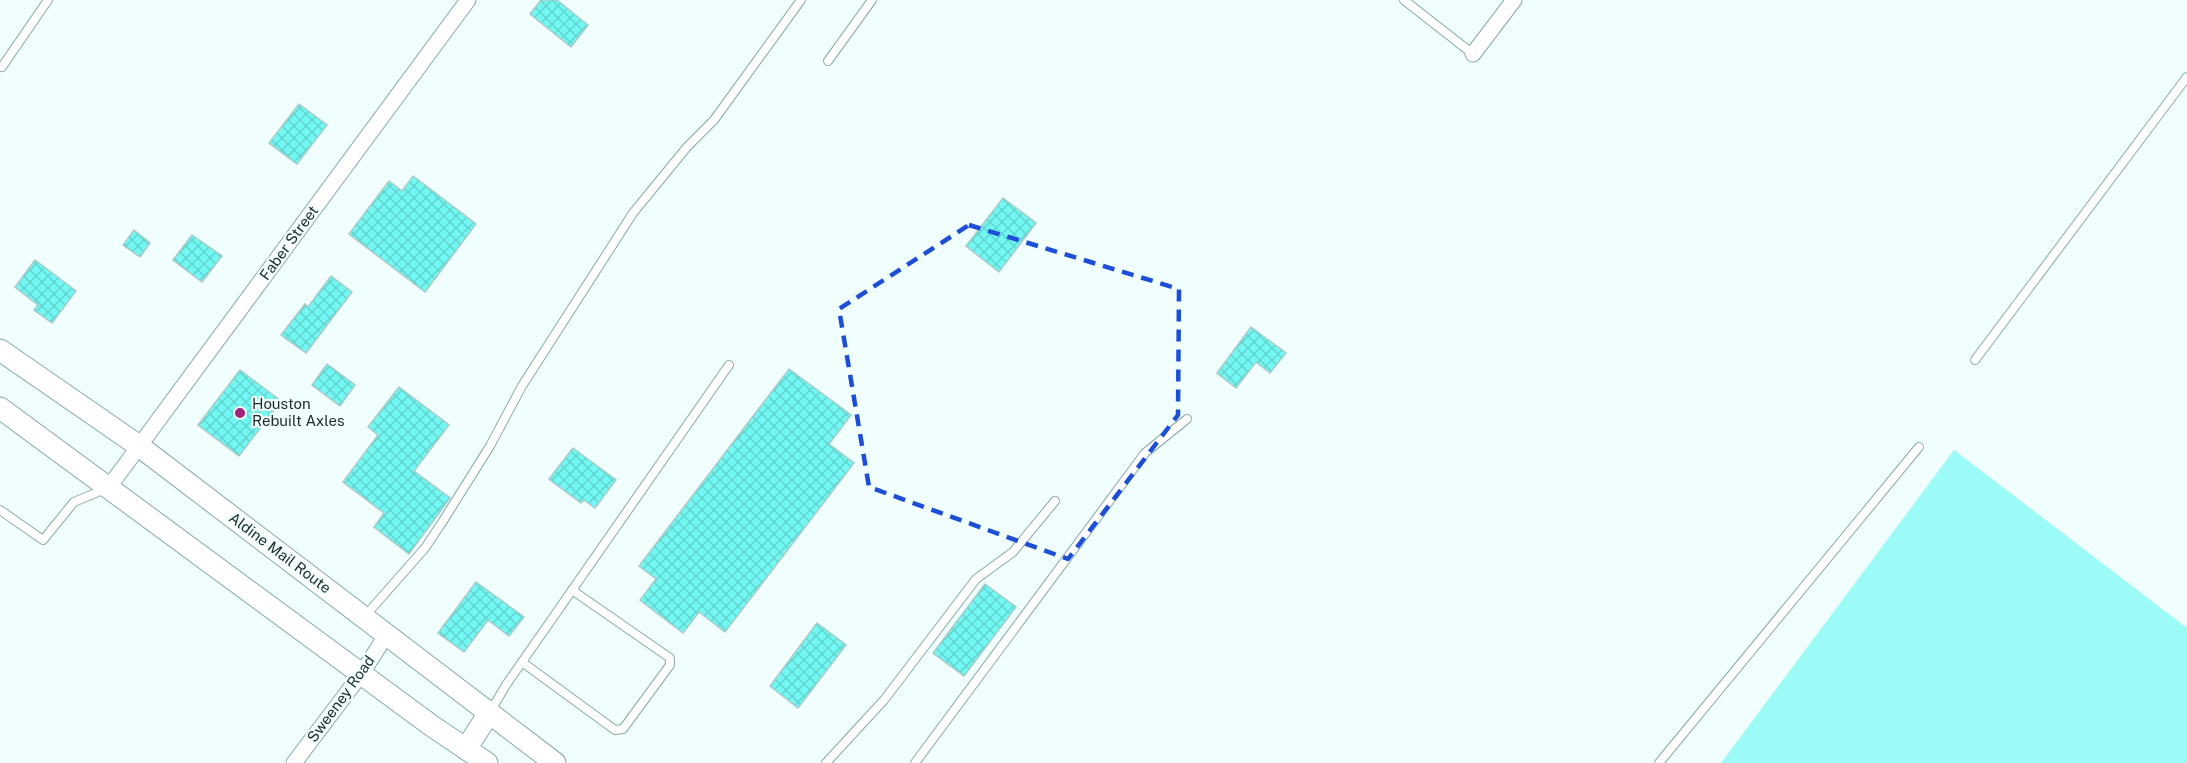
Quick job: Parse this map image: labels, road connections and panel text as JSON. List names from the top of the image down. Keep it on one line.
{"streets":{"main road":["Aldine Mail Route"],"street":["Faber Street","Sweeney Road"]},"crossings":[["Faber Street","Aldine Mail Route"],["Aldine Mail Route","Sweeney Road"]],"places":["Houston Rebuilt Axles"]}
